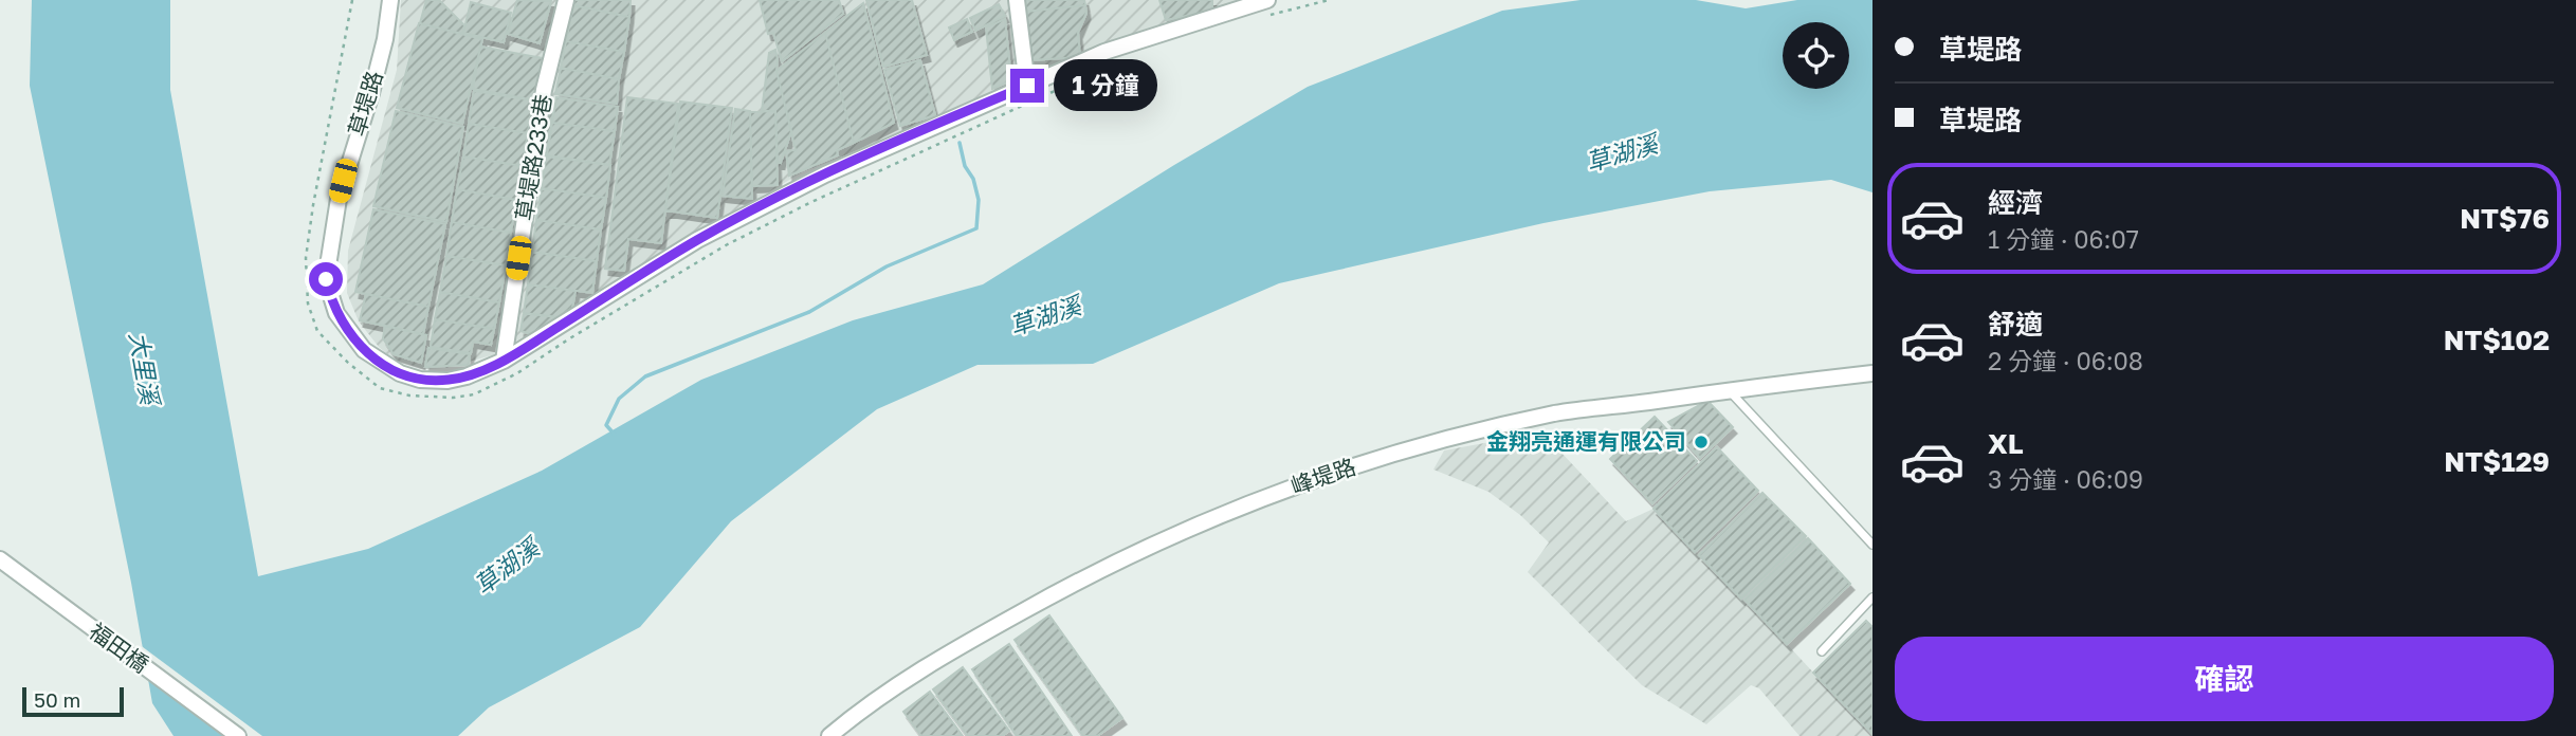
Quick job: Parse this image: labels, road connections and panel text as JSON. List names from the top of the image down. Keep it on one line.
{"streets":{"street":["草堤路","草堤路233巷","峰堤路","福田橋"]},"crossings":[["草堤路","草堤路233巷"]],"water":["草湖溪","大里溪"],"places":["金翔亮通運有限公司"],"scale_bar":"50 m","page":{"banner":["草堤路","草堤路"],"bubble":"1 分鐘","list":[{"name":"經濟","note":"1 分鐘 · 06:07","value":"NT$76"},{"name":"舒適","note":"2 分鐘 · 06:08","value":"NT$102"},{"name":"XL","note":"3 分鐘 · 06:09","value":"NT$129"}],"buttons":"確認","scale":"50 m"}}
